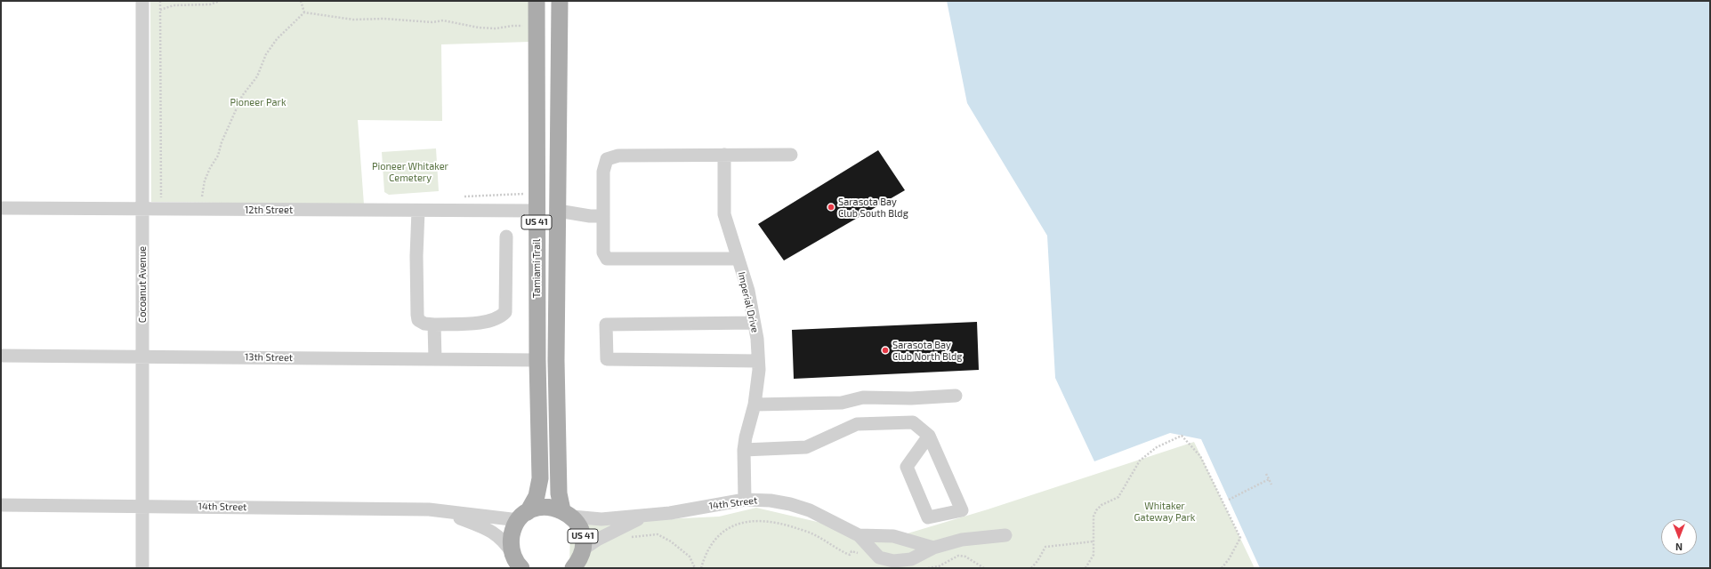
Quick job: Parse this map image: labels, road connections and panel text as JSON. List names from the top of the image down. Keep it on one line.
{"streets":{"main road":["US 41","Tamiami Trail"],"street":["12th Street","Cocoanut Avenue","Imperial Drive","13th Street","14th Street"]},"crossings":[["12th Street","Tamiami Trail"],["12th Street","Cocoanut Avenue"],["US 41","14th Street"],["Tamiami Trail","13th Street"],["Tamiami Trail","14th Street"],["Cocoanut Avenue","13th Street"],["Cocoanut Avenue","14th Street"],["Imperial Drive","14th Street"]],"parks":["Pioneer Park","Pioneer Whitaker Cemetery","Whitaker Gateway Park"],"places":["Sarasota Bay Club South Bldg","Sarasota Bay Club North Bldg"],"north":"bottom"}
